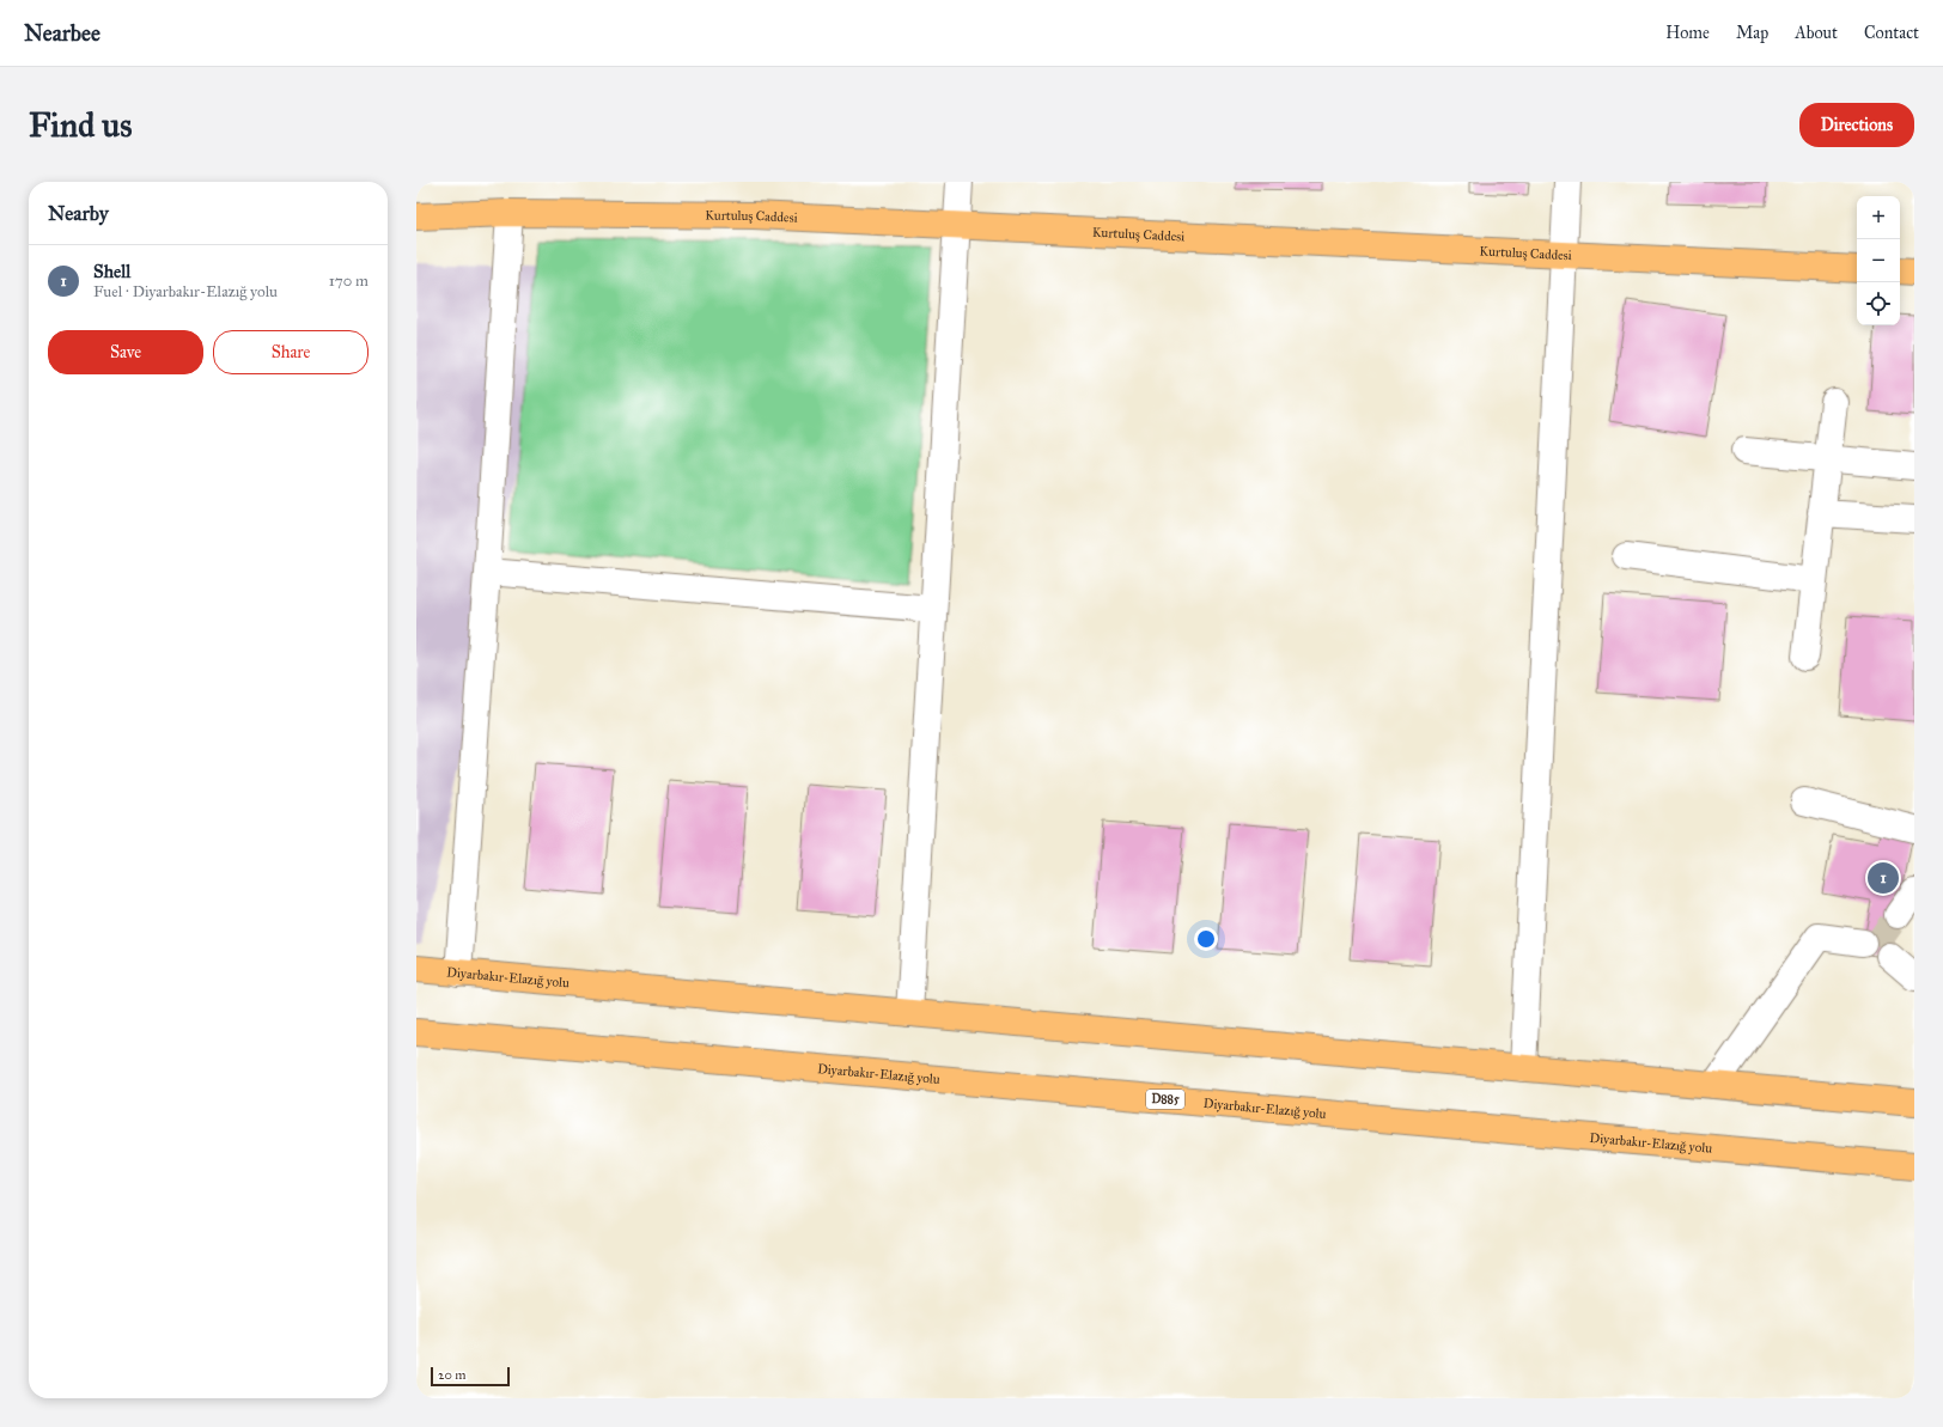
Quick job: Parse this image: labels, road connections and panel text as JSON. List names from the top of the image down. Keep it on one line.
{"streets":{"main road":["Kurtuluş Caddesi","Diyarbakır-Elazığ yolu","D885"]},"scale_bar":"20 m","page":{"header":"Nearbee","nav":["Home","Map","About","Contact"],"buttons":["Directions",["Save","Share"]],"title":"Find us","heading":"Nearby","map_buttons":["+","−"],"list":[{"mark":"1","name":"Shell","note":"Fuel · Diyarbakır-Elazığ yolu","value":"170 m"}],"pins":"1","scale":"20 m"}}
